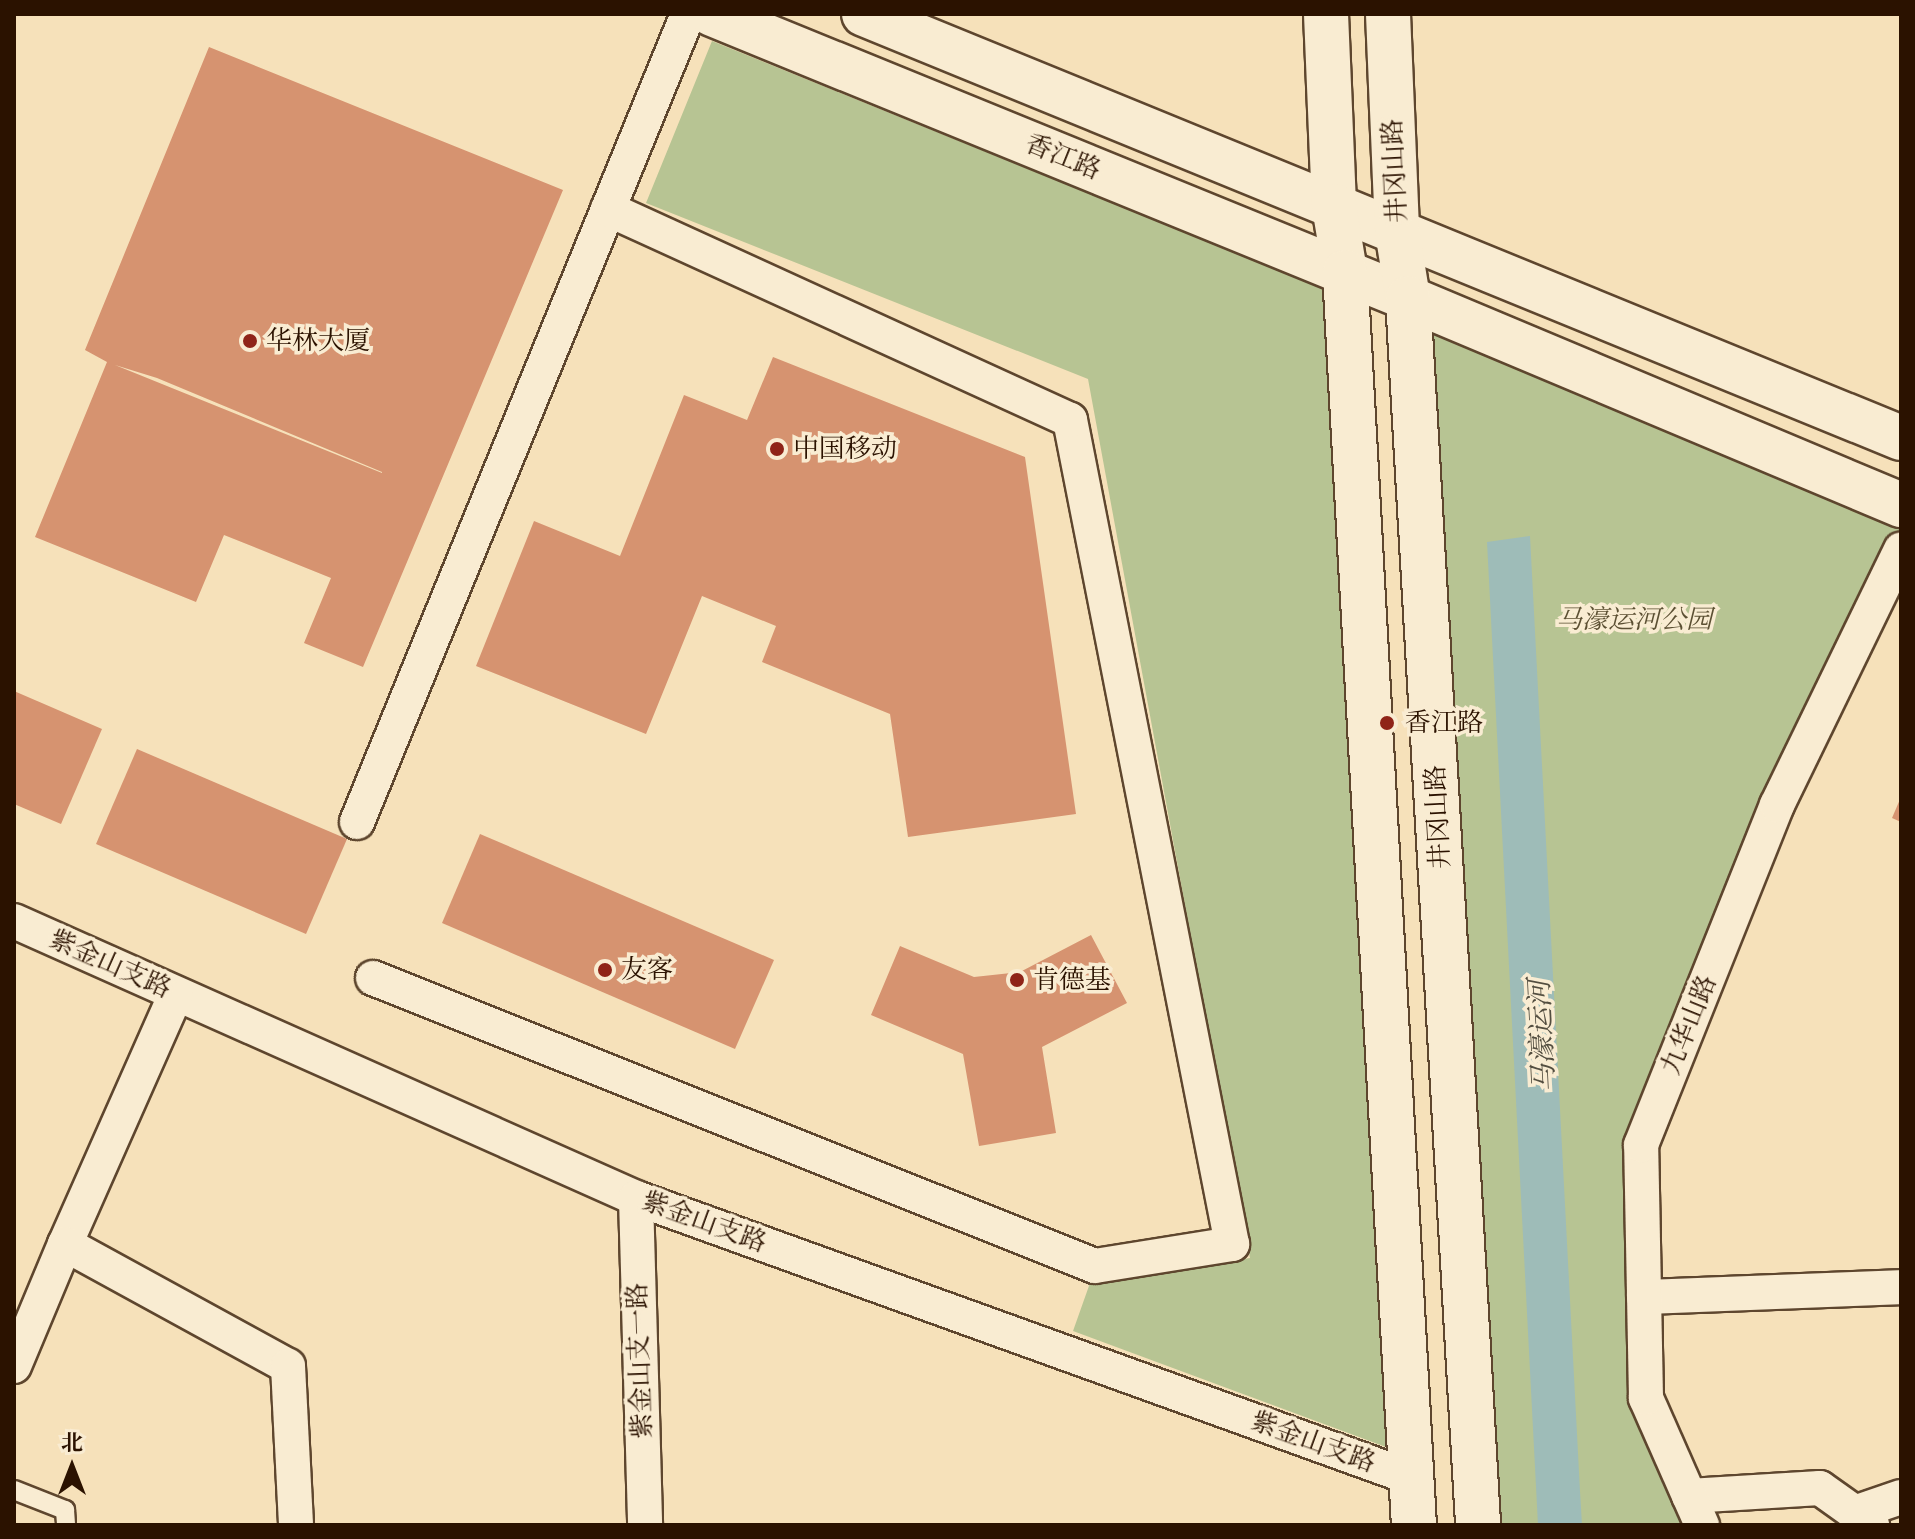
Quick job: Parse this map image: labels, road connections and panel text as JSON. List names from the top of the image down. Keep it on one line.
{"streets":{"main road":["香江路","井冈山路"],"street":["紫金山支路","九华山路","紫金山支一路"]},"crossings":[["香江路","井冈山路"],["紫金山支路","紫金山支一路"]],"water":["马濠运河"],"parks":["马濠运河公园"],"places":["华林大厦","中国移动","香江路","友客","肯德基"],"north":"top"}
